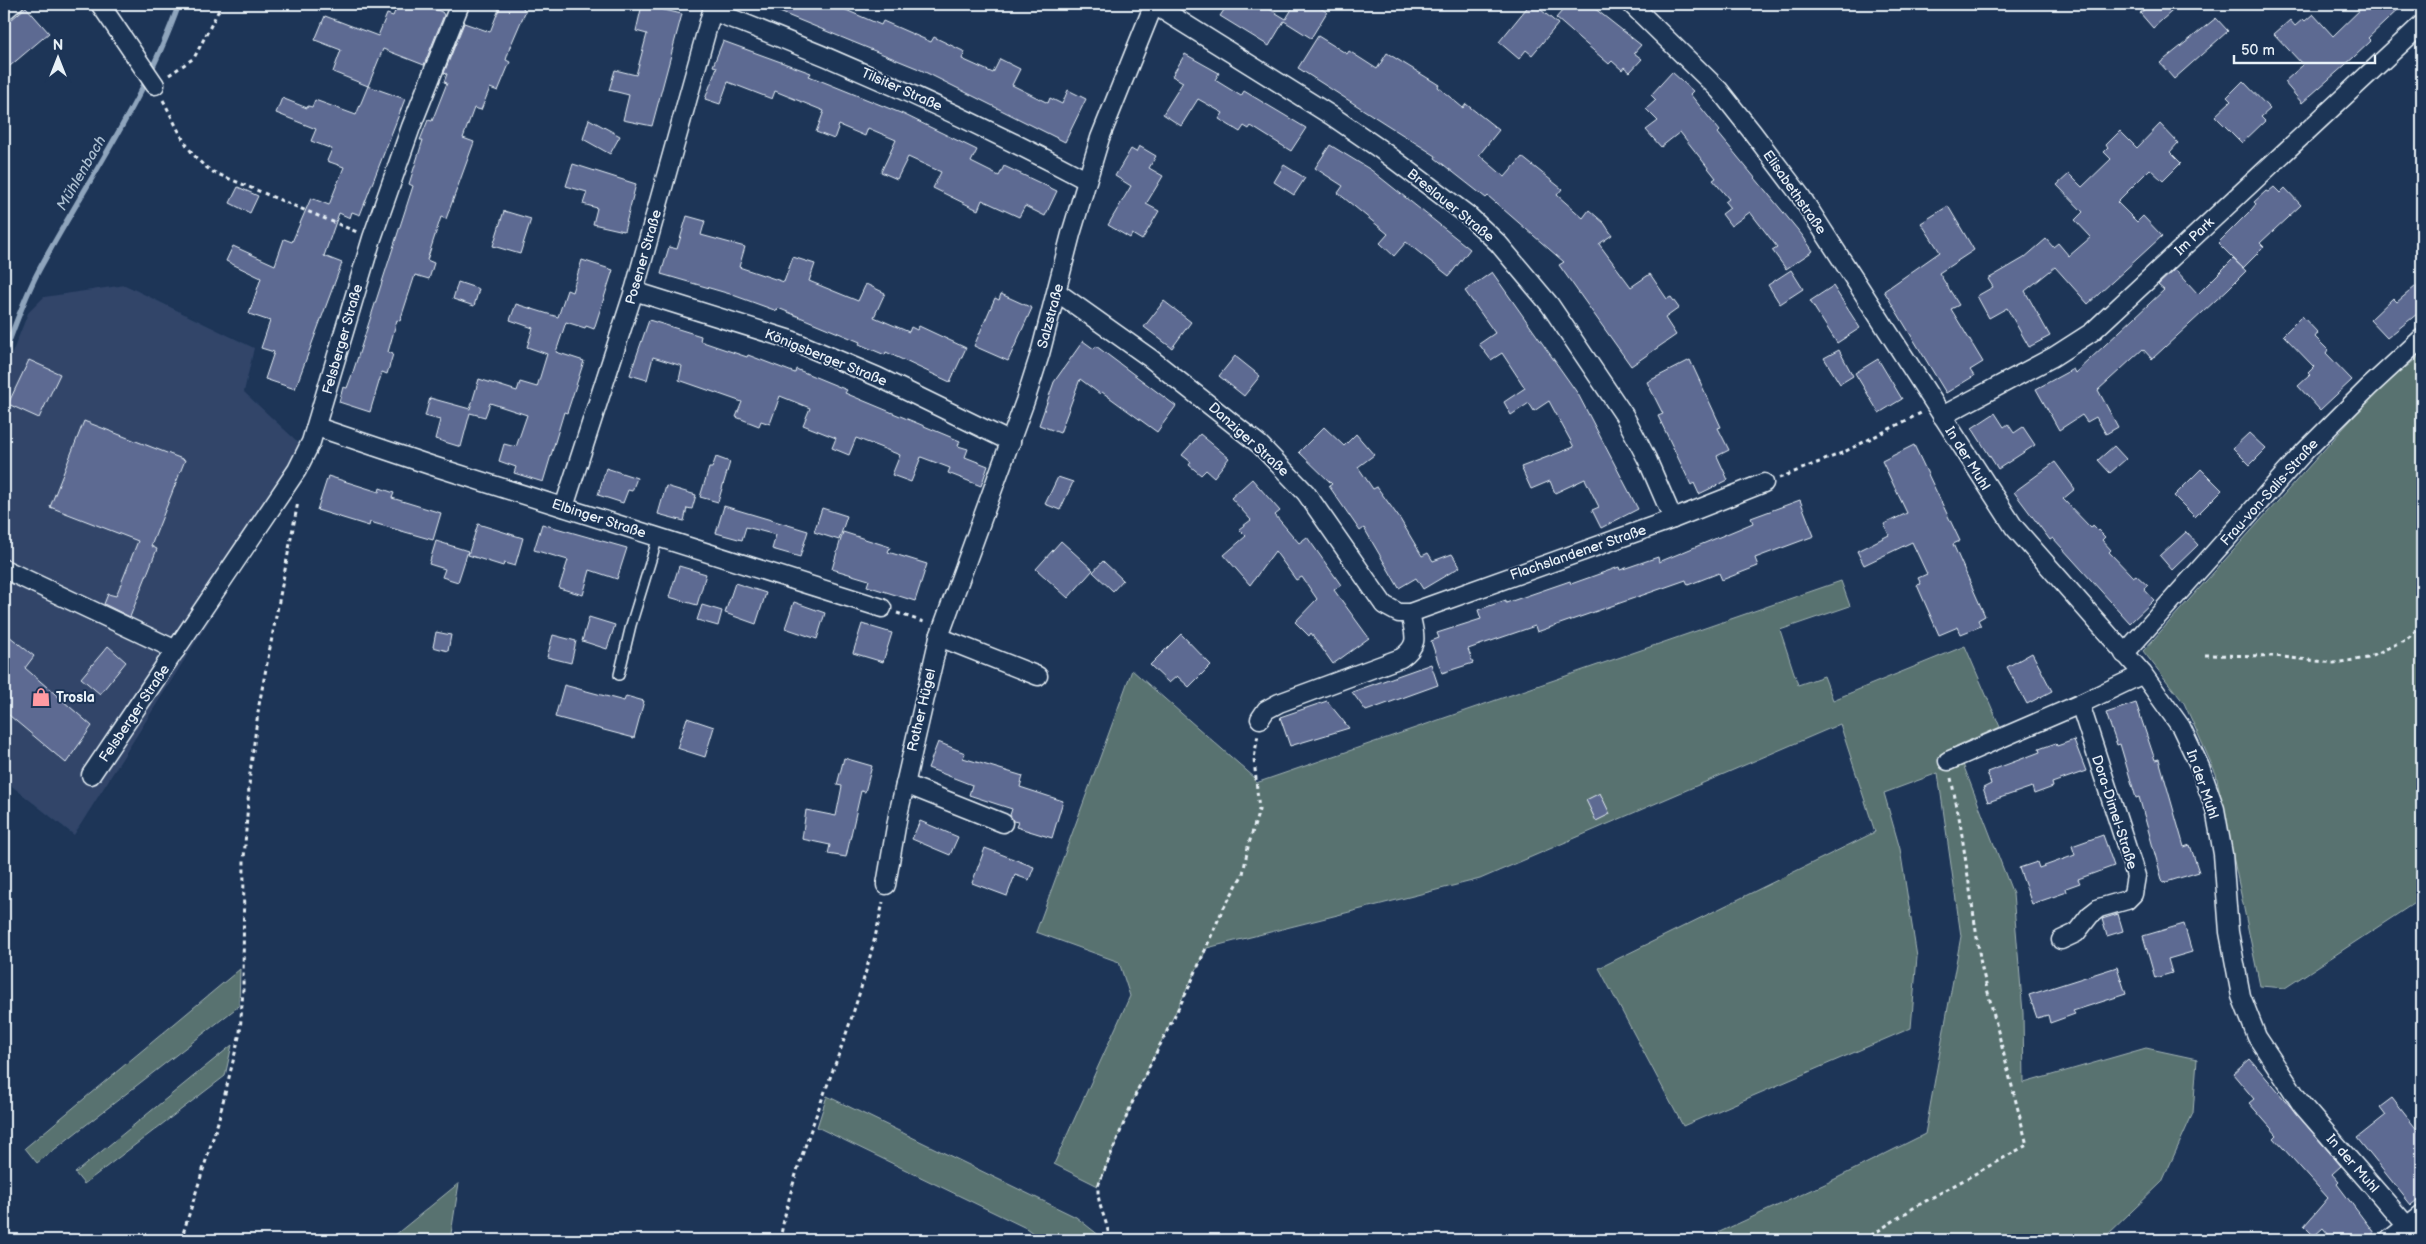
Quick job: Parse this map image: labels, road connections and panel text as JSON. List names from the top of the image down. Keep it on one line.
{"streets":{"street":["Tilsiter Straße","Elisabethstraße","Breslauer Straße","Im Park","Posener Straße","Salzstraße","Felsberger Straße","Königsberger Straße","Danziger Straße","In der Muhl","Frau-von-Salis-Straße","Elbinger Straße","Flachslandener Straße","Rother Hügel","Dora-Dimel-Straße"]},"crossings":[["Tilsiter Straße","Posener Straße"],["Tilsiter Straße","Salzstraße"],["Elisabethstraße","Im Park"],["Elisabethstraße","In der Muhl"],["Breslauer Straße","Salzstraße"],["Breslauer Straße","Flachslandener Straße"],["Im Park","In der Muhl"],["Posener Straße","Königsberger Straße"],["Posener Straße","Elbinger Straße"],["Salzstraße","Königsberger Straße"],["Salzstraße","Danziger Straße"],["Salzstraße","Rother Hügel"],["Felsberger Straße","Elbinger Straße"],["Danziger Straße","Flachslandener Straße"],["In der Muhl","Frau-von-Salis-Straße"]],"water":["Mühlenbach"],"places":{"shop":["Trosla"]},"scale_bar":"50 m","north":"top"}
